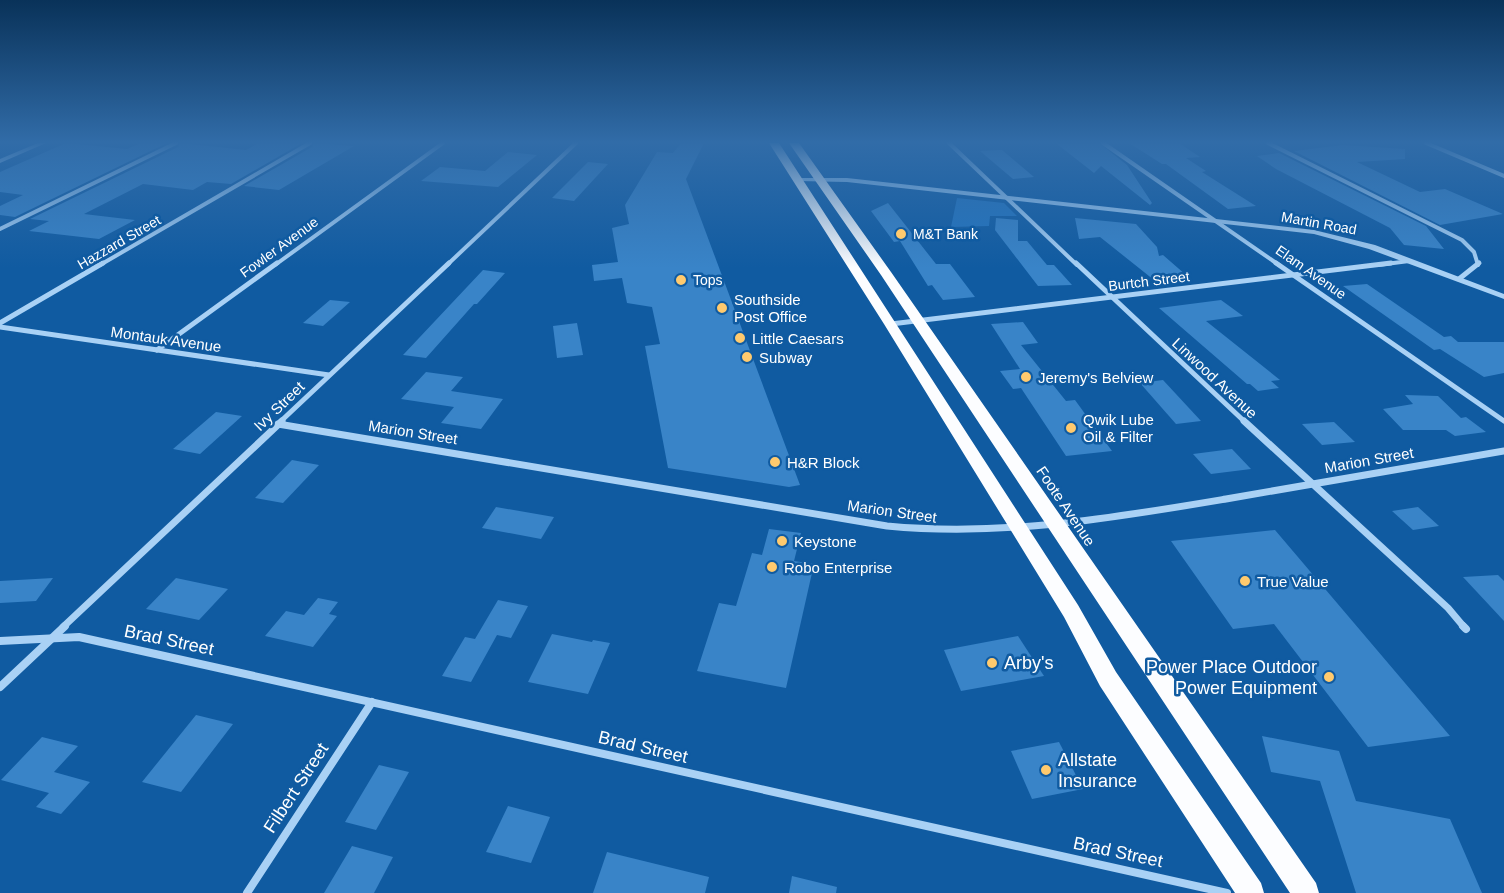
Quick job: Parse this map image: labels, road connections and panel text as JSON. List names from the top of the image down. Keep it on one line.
{"streets":{"highway":["Foote Avenue"],"street":["Martin Road","Hazzard Street","Fowler Avenue","Elam Avenue","Burtch Street","Montauk Avenue","Linwood Avenue","Ivy Street","Marion Street","Brad Street","Filbert Street"]},"crossings":[["Martin Road","Elam Avenue"],["Martin Road","Burtch Street"],["Martin Road","Linwood Avenue"],["Hazzard Street","Montauk Avenue"],["Fowler Avenue","Montauk Avenue"],["Elam Avenue","Burtch Street"],["Burtch Street","Linwood Avenue"],["Burtch Street","Foote Avenue"],["Montauk Avenue","Ivy Street"],["Linwood Avenue","Marion Street"],["Ivy Street","Marion Street"],["Ivy Street","Brad Street"],["Marion Street","Foote Avenue"],["Brad Street","Filbert Street"]],"places":["M&T Bank","Tops","Southside Post Office","Little Caesars","Subway","Jeremy's Belview","Qwik Lube Oil & Filter","H&R Block","Keystone","Robo Enterprise","True Value","Arby's","Power Place Outdoor Power Equipment","Allstate Insurance"]}
